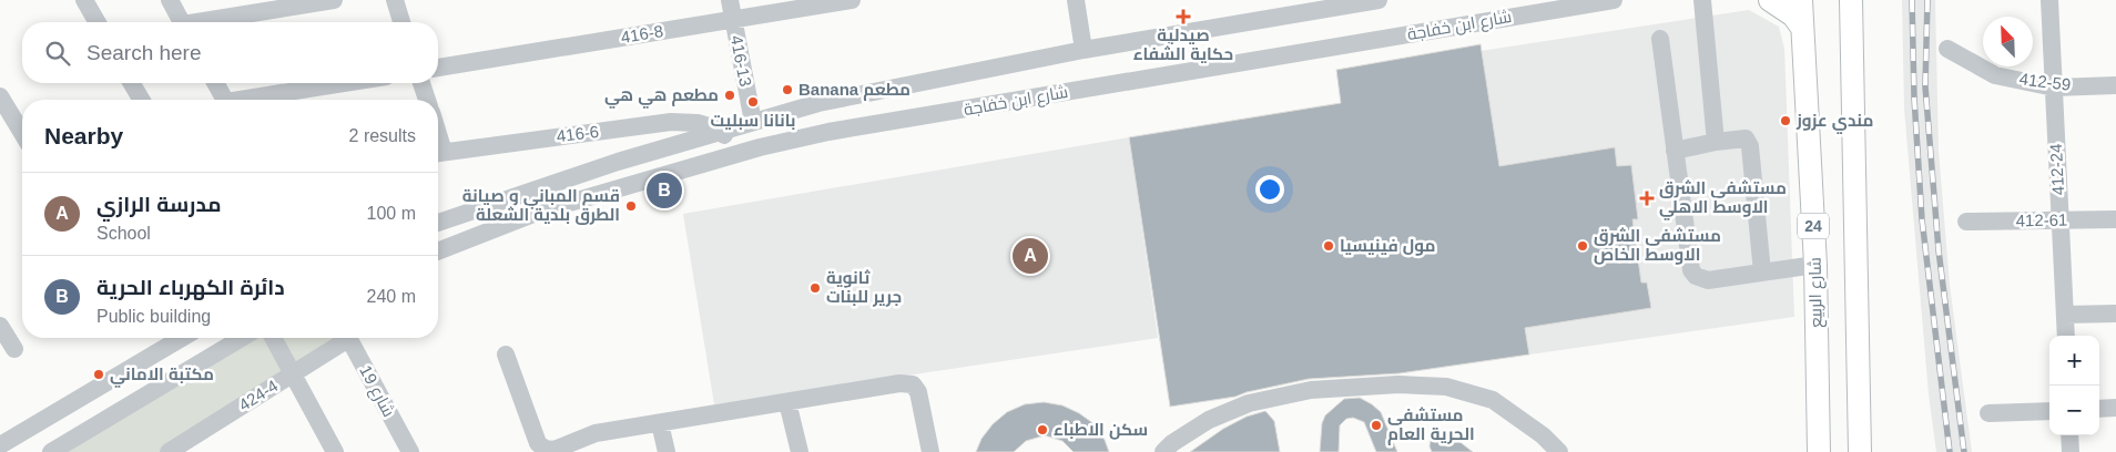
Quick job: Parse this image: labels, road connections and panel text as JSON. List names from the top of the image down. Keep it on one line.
{"streets":{"main road":["24","شارع الربيع"],"street":["شارع ابن خفاجة","416-8","416-13","412-59","416-6","412-24","412-61","شارع 19","424-4"]},"crossings":[["416-8","416-13"],["412-59","412-24"],["412-24","412-61"]],"places":{"health":["صيدلية حكاية الشفاء","مستشفى الشرق الاوسط الاهلي"],"other":["Banana مطعم","مطعم هي هي","بانانا سبليت","مندي عزوز","قسم المباني و صيانة الطرق بلدية الشعلة","مول فينيسيا","مستشفى الشرق الاوسط الخاص","ثانوية جرير للبنات","مكتبة الاماني","مستشفى الحرية العام","سكن الاطباء"]},"north":"top left","page":{"search":"Search here","heading":["Nearby","2 results"],"pins":["B","A"],"list":[{"mark":"A","name":"مدرسة الرازي","note":"School","value":"100 m"},{"mark":"B","name":"دائرة الكهرباء الحرية","note":"Public building","value":"240 m"}],"map_buttons":["+","−"]}}
